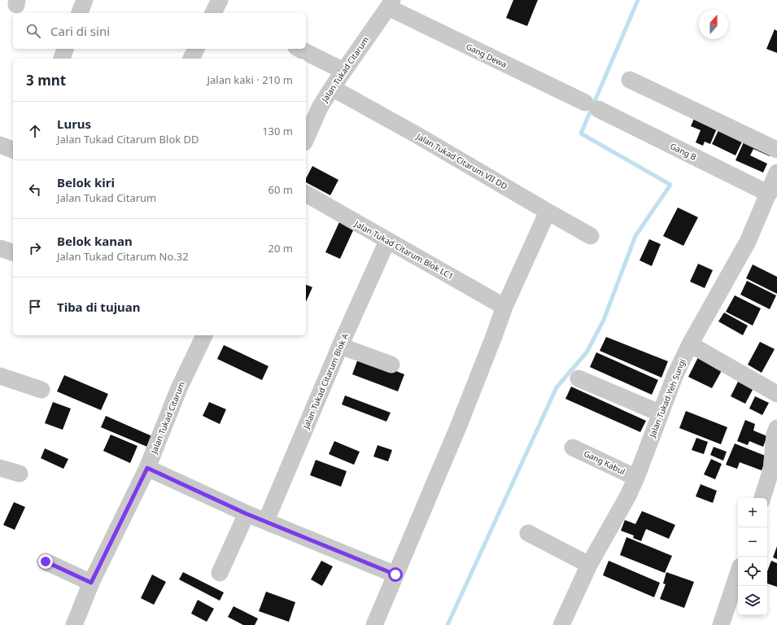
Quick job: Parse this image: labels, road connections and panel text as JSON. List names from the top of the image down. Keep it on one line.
{"streets":{"street":["Gang Dewa","Jalan Tukad Citarum","Gang B","Jalan Tukad Citarum VII DD","Jalan Tukad Citarum Blok LC1","Jalan Tukad Citarum Blok A","Jalan Tukad Yeh Sungi","Gang Kabul"]},"crossings":[["Gang Dewa","Jalan Tukad Citarum"],["Gang Dewa","Gang B"],["Jalan Tukad Citarum","Jalan Tukad Citarum VII DD"],["Gang B","Jalan Tukad Yeh Sungi"],["Jalan Tukad Citarum Blok LC1","Jalan Tukad Citarum Blok A"],["Jalan Tukad Yeh Sungi","Gang Kabul"]],"north":"top","page":{"search":"Cari di sini","heading":["3 mnt","Jalan kaki · 210 m"],"list":[["Lurus","Jalan Tukad Citarum Blok DD","130 m"],["Belok kiri","Jalan Tukad Citarum","60 m"],["Belok kanan","Jalan Tukad Citarum No.32","20 m"],"Tiba di tujuan"],"map_buttons":["+","−"]}}
